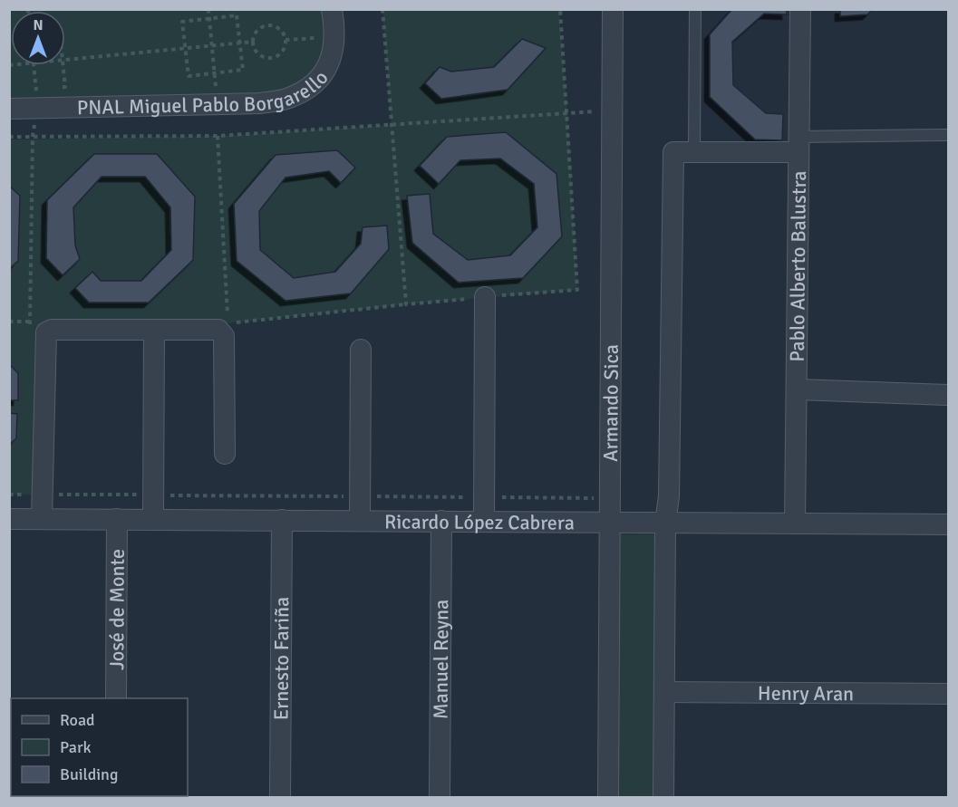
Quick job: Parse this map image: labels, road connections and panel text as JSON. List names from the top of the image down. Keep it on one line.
{"streets":{"street":["PNAL Miguel Pablo Borgarello","Pablo Alberto Balustra","Armando Sica","Ricardo López Cabrera","José de Monte","Ernesto Fariña","Manuel Reyna","Henry Aran"]},"crossings":[["Pablo Alberto Balustra","Ricardo López Cabrera"],["Armando Sica","Ricardo López Cabrera"],["Ricardo López Cabrera","José de Monte"],["Ricardo López Cabrera","Ernesto Fariña"],["Ricardo López Cabrera","Manuel Reyna"]],"legend":["Road","Park","Building"],"north":"top"}
